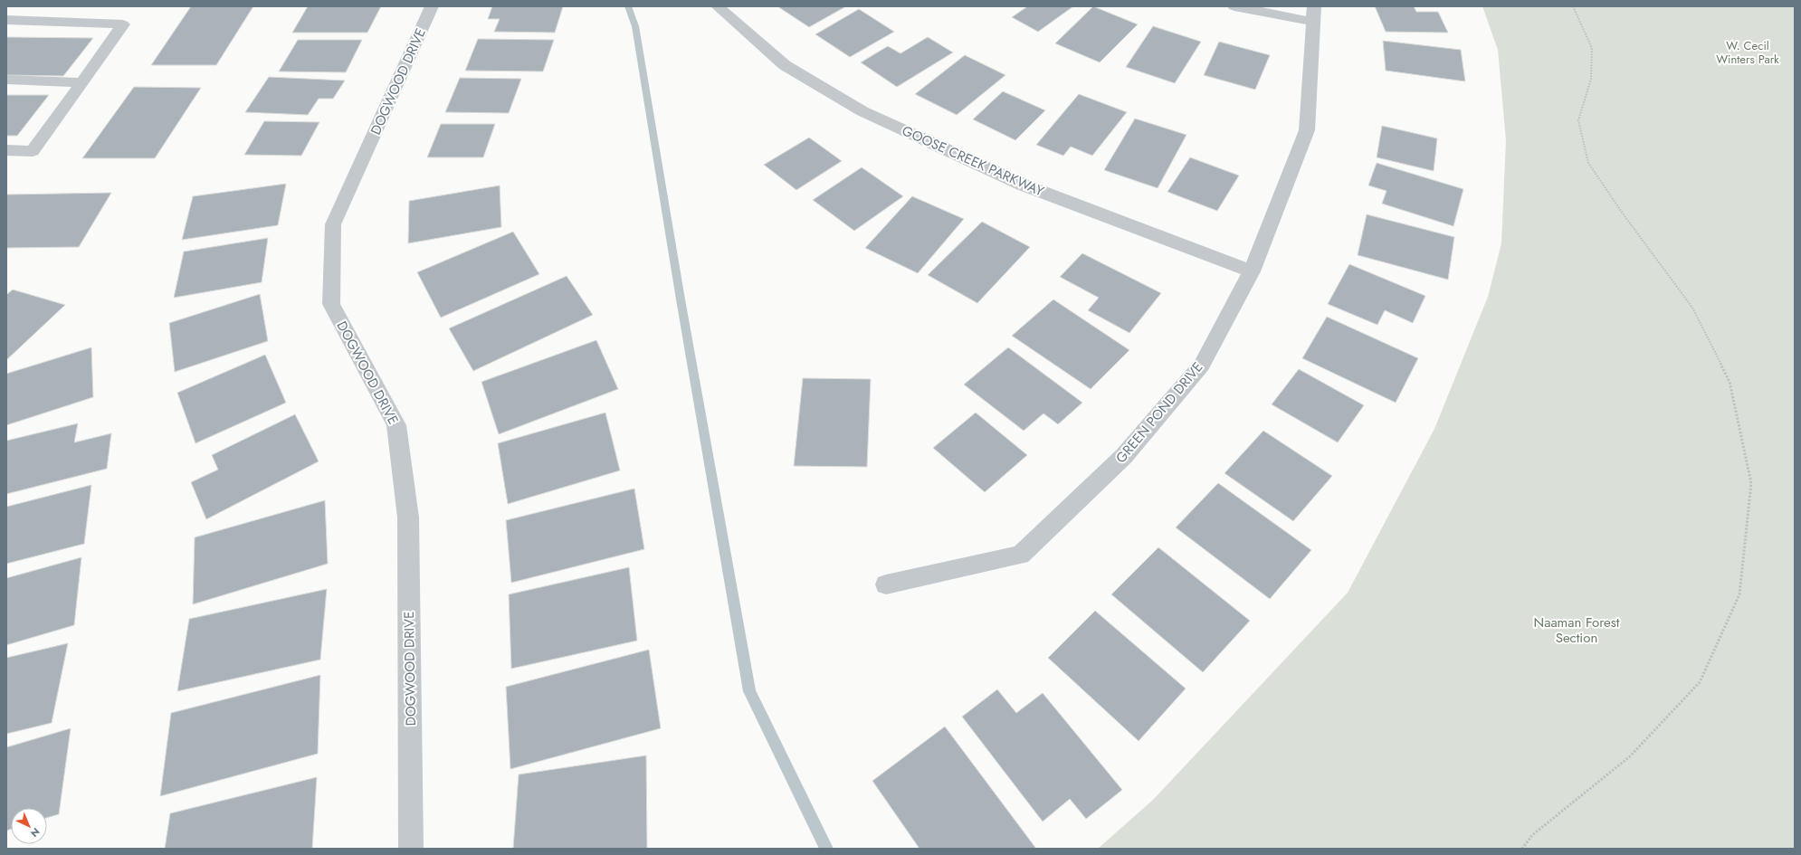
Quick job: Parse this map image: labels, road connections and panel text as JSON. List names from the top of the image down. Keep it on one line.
{"streets":{"street":["DOGWOOD DRIVE","GOOSE CREEK PARKWAY","GREEN POND DRIVE"]},"crossings":[["GOOSE CREEK PARKWAY","GREEN POND DRIVE"]],"parks":["W. Cecil Winters Park","Naaman Forest Section"],"north":"bottom right"}
